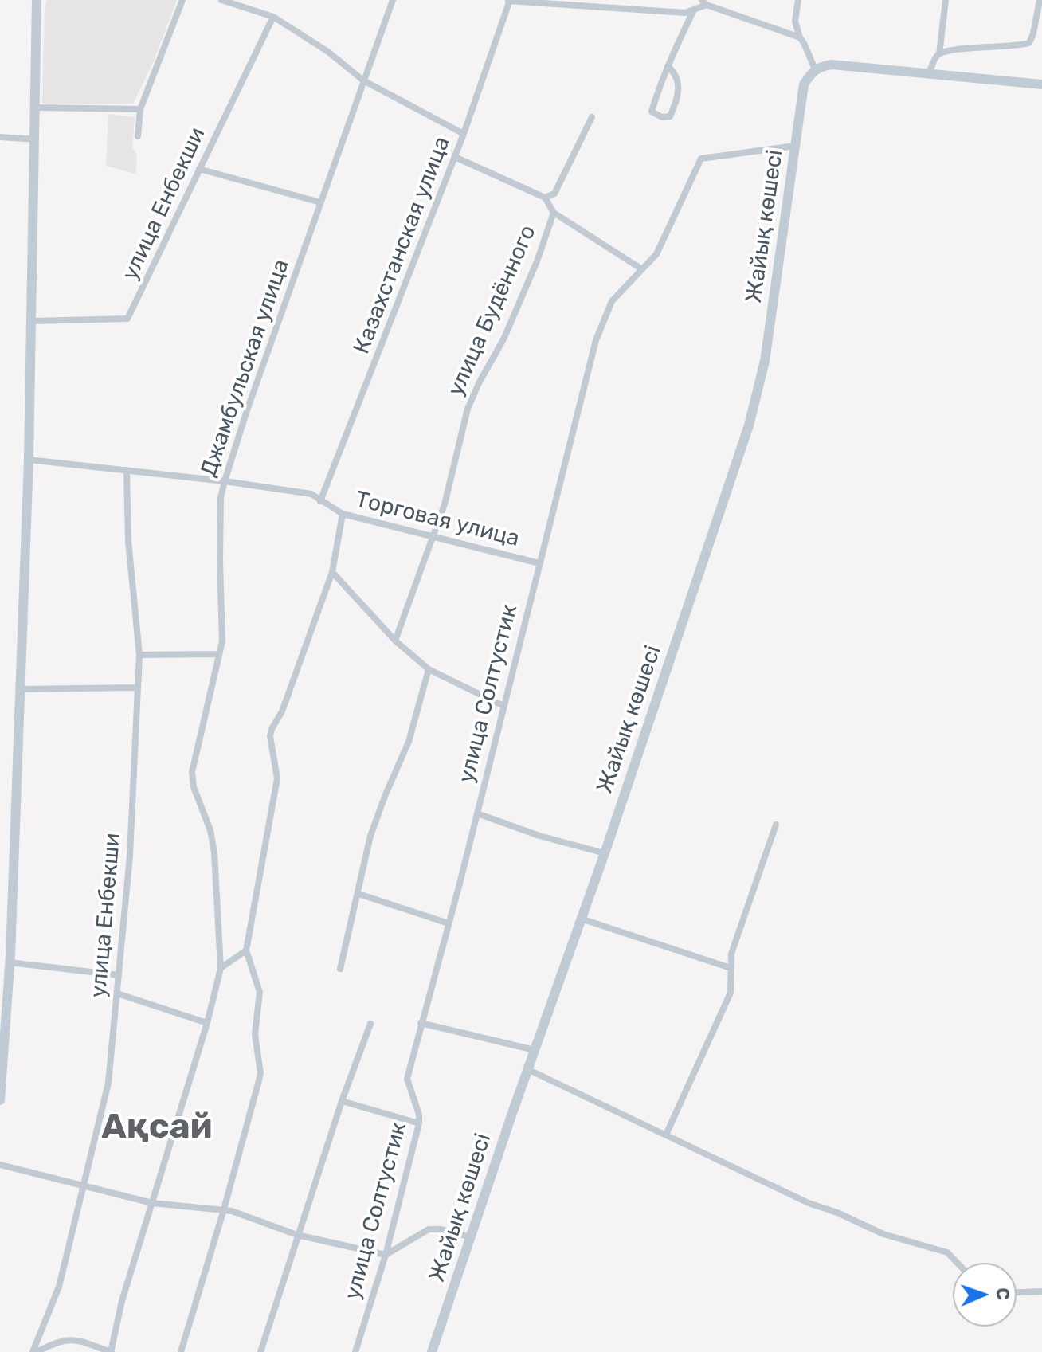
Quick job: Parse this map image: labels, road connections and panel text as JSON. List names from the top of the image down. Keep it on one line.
{"streets":{"street":["улица Енбекши","Жайық көшесі","Казахстанская улица","улица Будённого","Джамбульская улица","Торговая улица","улица Солтустик"]},"crossings":[["улица Енбекши","Торговая улица"],["Жайық көшесі","улица Солтустик"],["Казахстанская улица","Торговая улица"],["улица Будённого","Торговая улица"],["Джамбульская улица","Торговая улица"],["Торговая улица","улица Солтустик"]],"districts":["Ақсай"],"north":"right"}
